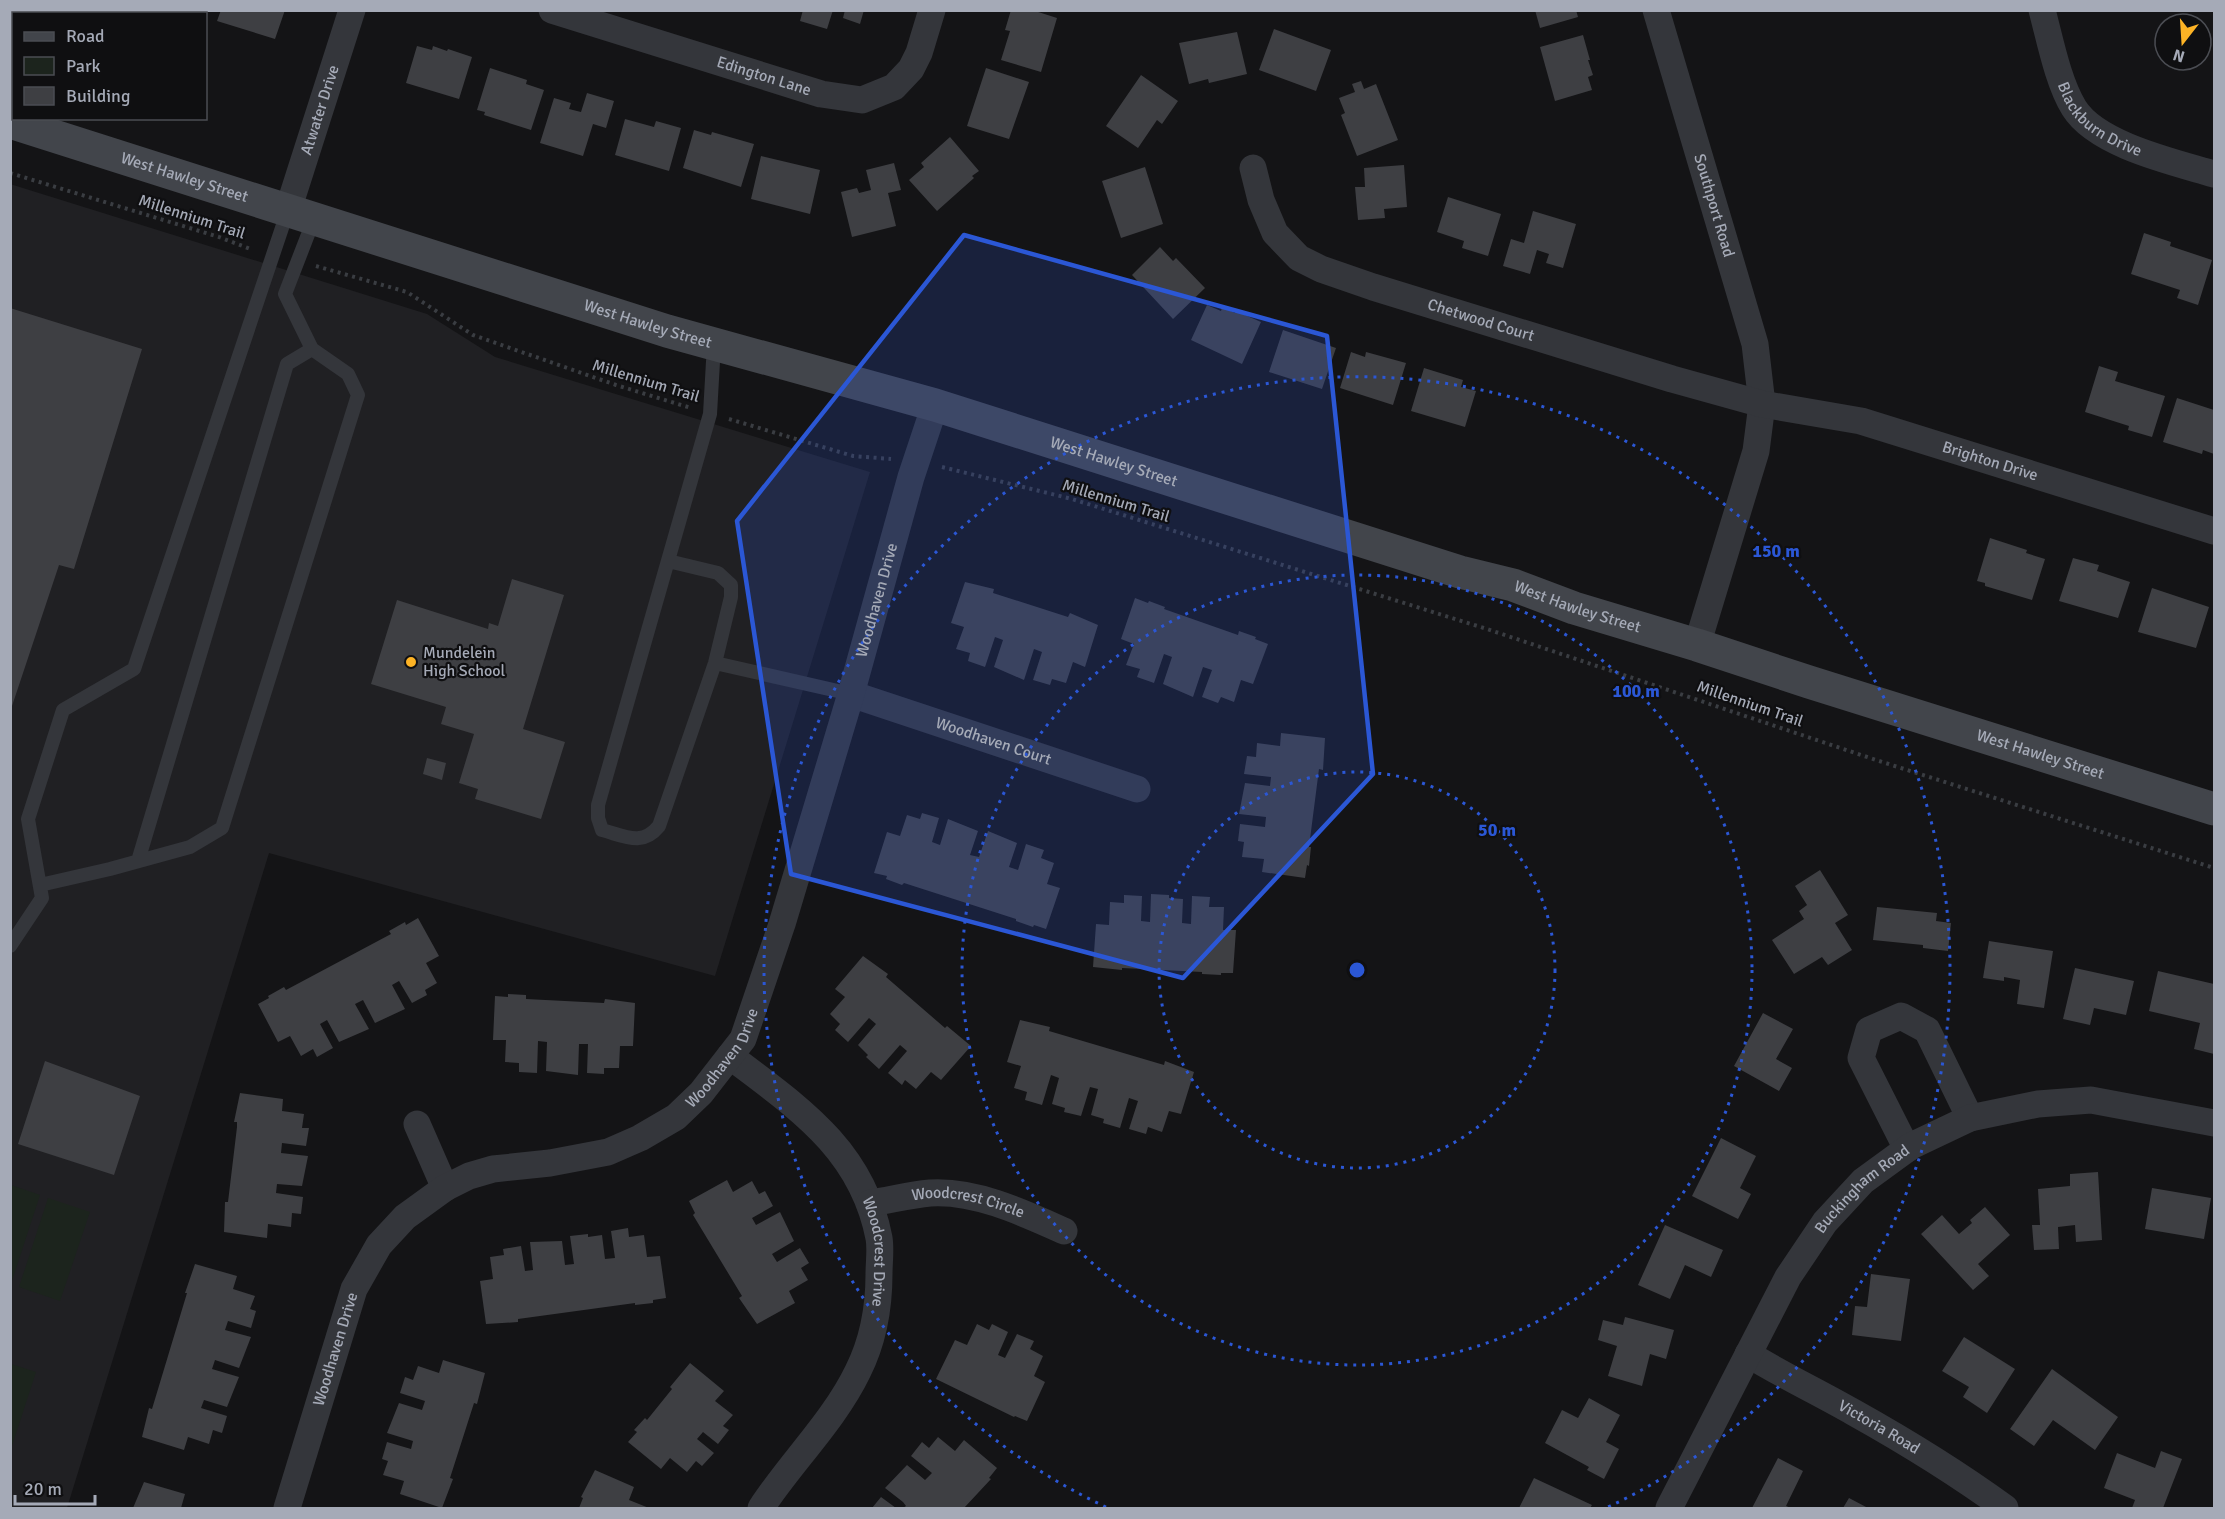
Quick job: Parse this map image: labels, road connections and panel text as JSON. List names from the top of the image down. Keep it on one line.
{"streets":{"street":["Edington Lane","Atwater Drive","Blackburn Drive","West Hawley Street","Southport Road","Chetwood Court","Brighton Drive","Woodhaven Drive","Woodhaven Court","Buckingham Road","Woodcrest Circle","Woodcrest Drive","Victoria Road"],"path":["Millennium Trail"]},"crossings":[["Atwater Drive","West Hawley Street"],["West Hawley Street","Southport Road"],["West Hawley Street","Woodhaven Drive"],["Southport Road","Chetwood Court"],["Southport Road","Brighton Drive"],["Millennium Trail","Woodhaven Drive"],["Chetwood Court","Brighton Drive"],["Woodhaven Drive","Woodhaven Court"],["Woodhaven Drive","Woodcrest Drive"],["Buckingham Road","Victoria Road"],["Woodcrest Circle","Woodcrest Drive"]],"places":["Mundelein High School"],"legend":["Road","Park","Building"],"scale_bar":"20 m","north":"bottom","rings":["150 m","100 m","50 m"]}
